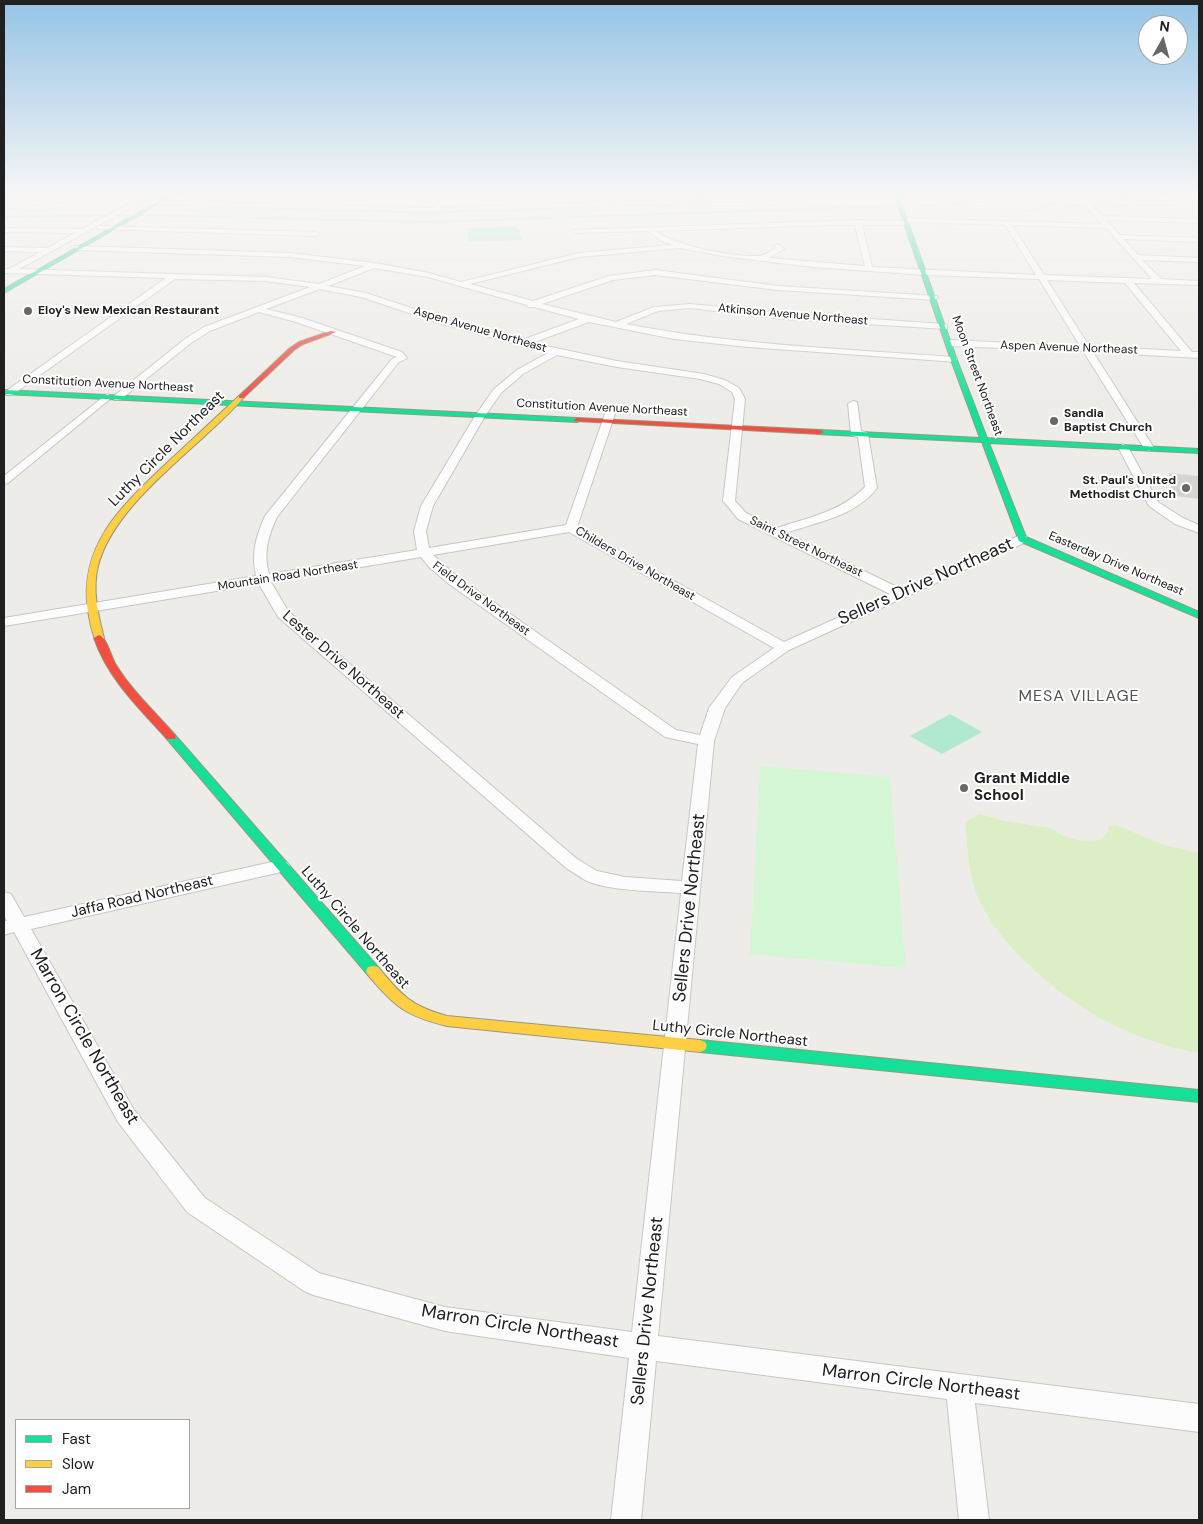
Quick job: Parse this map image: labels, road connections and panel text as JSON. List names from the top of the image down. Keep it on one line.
{"streets":{"street":["Atkinson Avenue Northeast","Aspen Avenue Northeast","Moon Street Northeast","Constitution Avenue Northeast","Luthy Circle Northeast","Saint Street Northeast","Childers Drive Northeast","Easterday Drive Northeast","Mountain Road Northeast","Sellers Drive Northeast","Field Drive Northeast","Lester Drive Northeast","Jaffa Road Northeast","Marron Circle Northeast"]},"crossings":[["Atkinson Avenue Northeast","Moon Street Northeast"],["Aspen Avenue Northeast","Moon Street Northeast"],["Aspen Avenue Northeast","Constitution Avenue Northeast"],["Aspen Avenue Northeast","Saint Street Northeast"],["Aspen Avenue Northeast","Field Drive Northeast"],["Moon Street Northeast","Constitution Avenue Northeast"],["Moon Street Northeast","Easterday Drive Northeast"],["Moon Street Northeast","Sellers Drive Northeast"],["Constitution Avenue Northeast","Luthy Circle Northeast"],["Constitution Avenue Northeast","Saint Street Northeast"],["Constitution Avenue Northeast","Childers Drive Northeast"],["Constitution Avenue Northeast","Field Drive Northeast"],["Constitution Avenue Northeast","Lester Drive Northeast"],["Luthy Circle Northeast","Mountain Road Northeast"],["Luthy Circle Northeast","Sellers Drive Northeast"],["Luthy Circle Northeast","Lester Drive Northeast"],["Luthy Circle Northeast","Jaffa Road Northeast"],["Saint Street Northeast","Sellers Drive Northeast"],["Childers Drive Northeast","Mountain Road Northeast"],["Childers Drive Northeast","Sellers Drive Northeast"],["Easterday Drive Northeast","Sellers Drive Northeast"],["Mountain Road Northeast","Field Drive Northeast"],["Mountain Road Northeast","Lester Drive Northeast"],["Sellers Drive Northeast","Field Drive Northeast"],["Sellers Drive Northeast","Lester Drive Northeast"],["Sellers Drive Northeast","Marron Circle Northeast"],["Jaffa Road Northeast","Marron Circle Northeast"]],"districts":["MESA VILLAGE"],"places":["Eloy's New Mexican Restaurant","Sandia Baptist Church","St. Paul's United Methodist Church","Grant Middle School"],"legend":["Fast","Slow","Jam"],"north":"top"}
